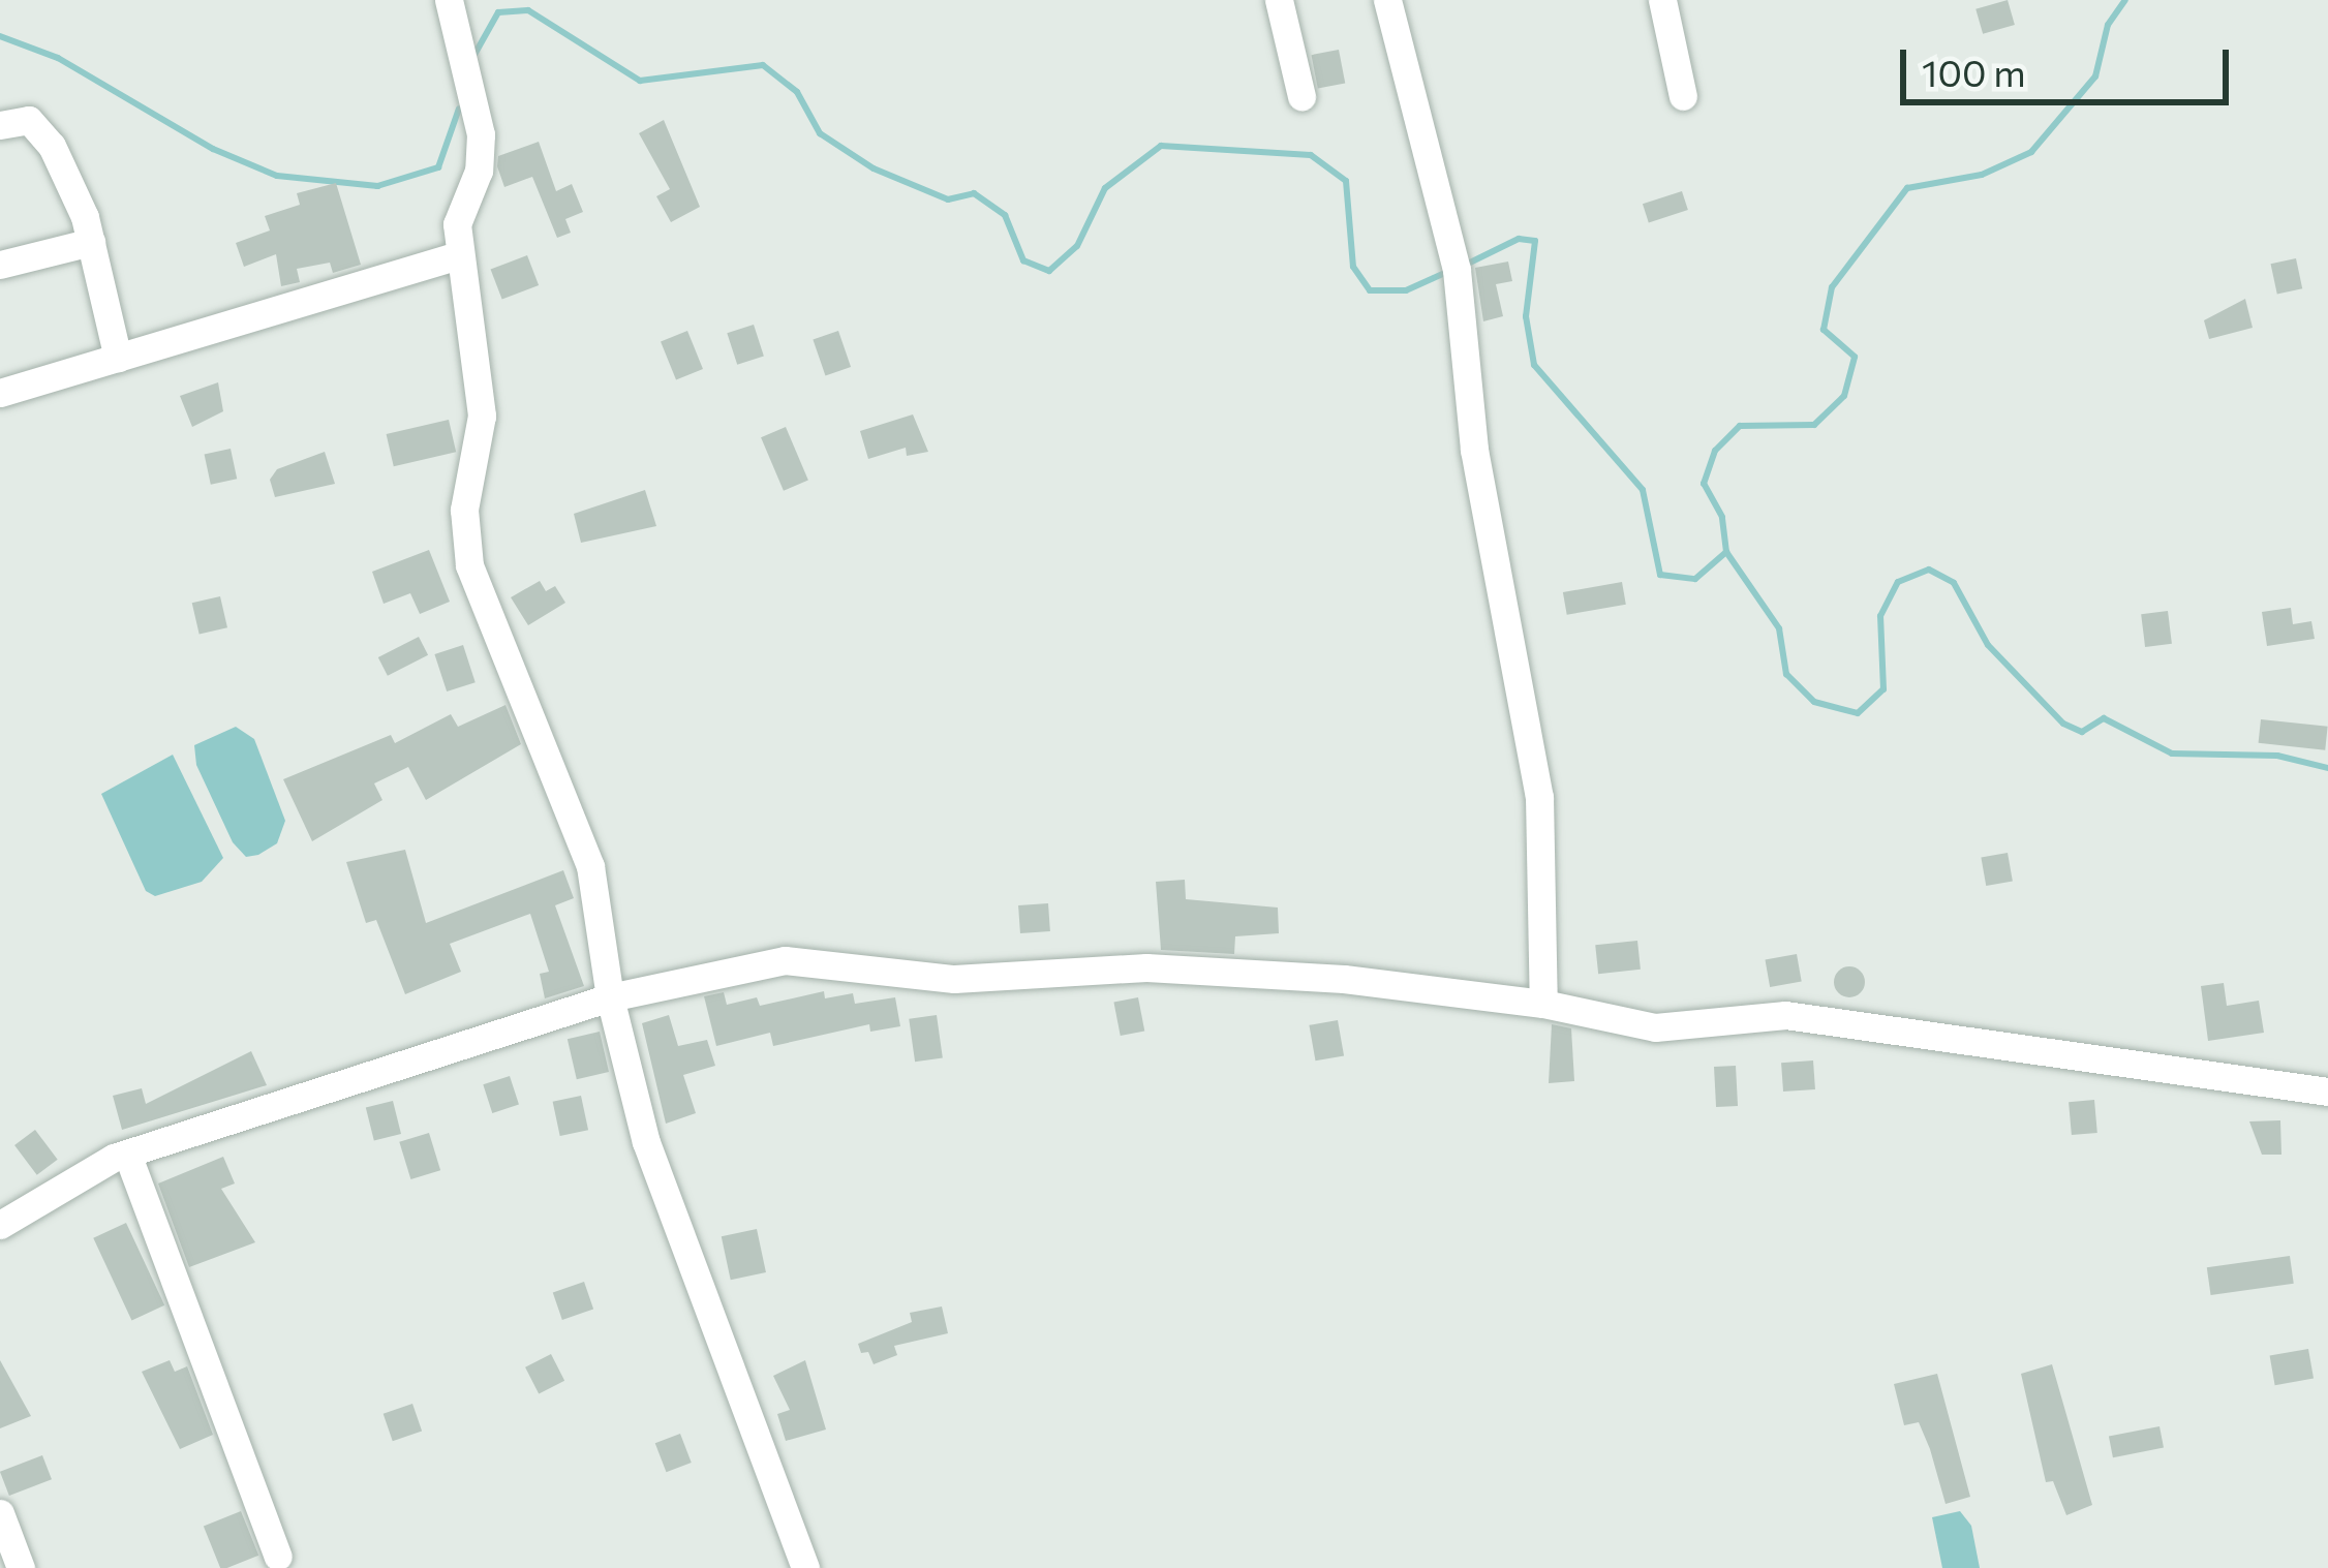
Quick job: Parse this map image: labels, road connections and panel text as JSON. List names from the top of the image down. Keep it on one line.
{"scale_bar":"100 m"}
